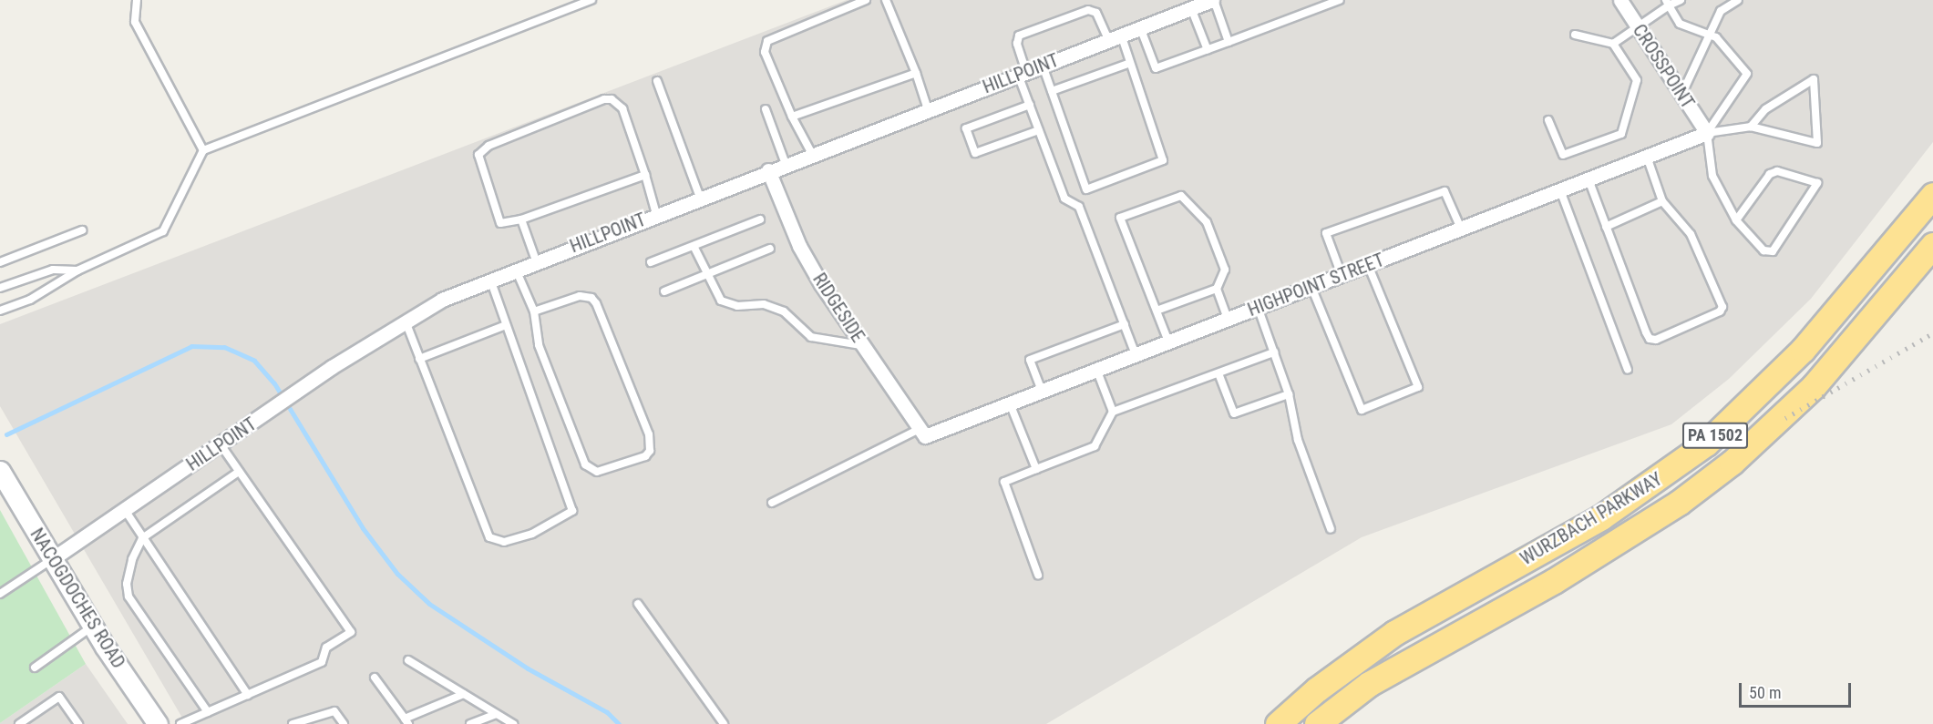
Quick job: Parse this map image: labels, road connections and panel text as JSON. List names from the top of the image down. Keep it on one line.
{"streets":{"highway":["PA 1502","WURZBACH PARKWAY"],"main road":["NACOGDOCHES ROAD"],"street":["CROSSPOINT","HILLPOINT","HIGHPOINT STREET","RIDGESIDE"]},"crossings":[["CROSSPOINT","HIGHPOINT STREET"],["HILLPOINT","RIDGESIDE"],["HILLPOINT","NACOGDOCHES ROAD"],["HIGHPOINT STREET","RIDGESIDE"]],"scale_bar":"50 m"}
